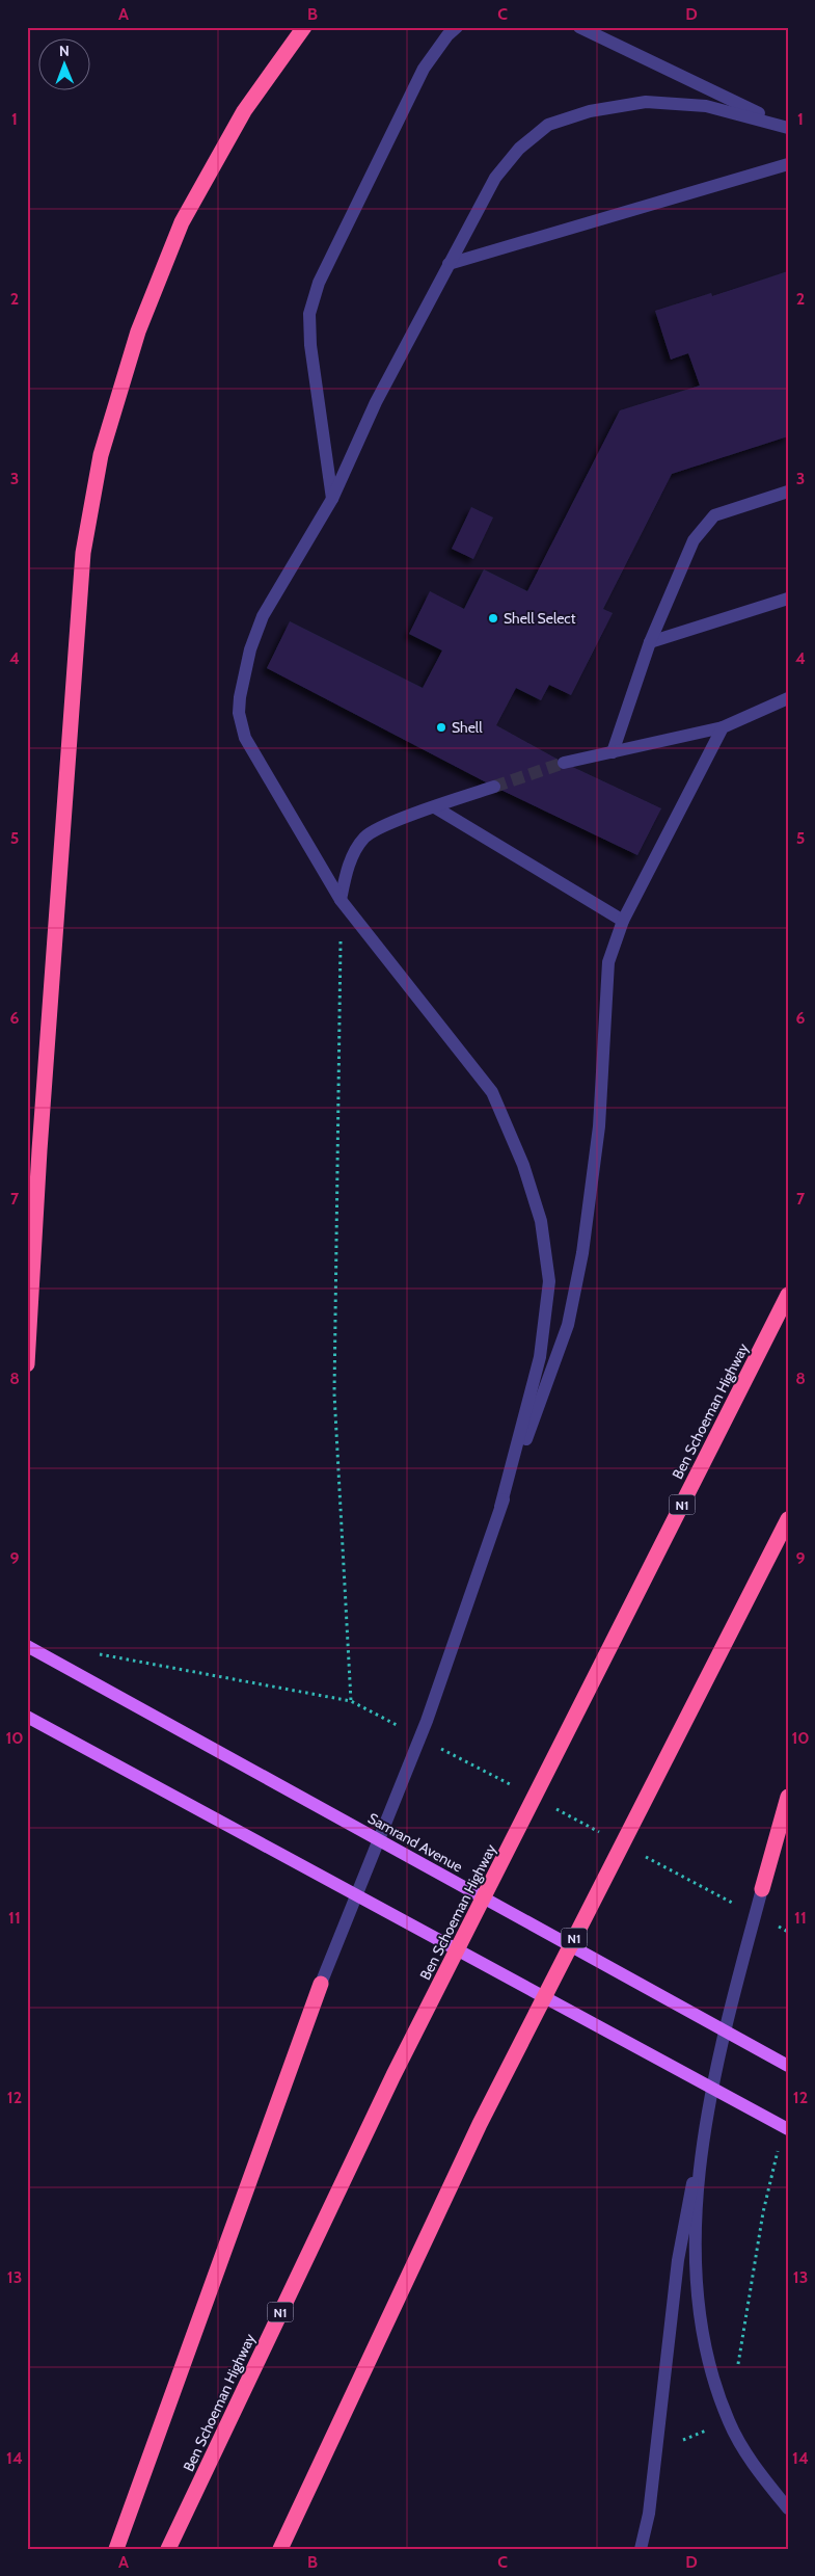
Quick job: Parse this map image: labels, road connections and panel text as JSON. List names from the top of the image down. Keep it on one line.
{"streets":{"highway":["Ben Schoeman Highway","N1"],"main road":["Samrand Avenue"]},"places":["Shell Select","Shell"],"north":"top","grid":{"columns":["A","B","C","D"],"rows":["1","2","3","4","5","6","7","8","9","10","11","12","13","14"]}}
